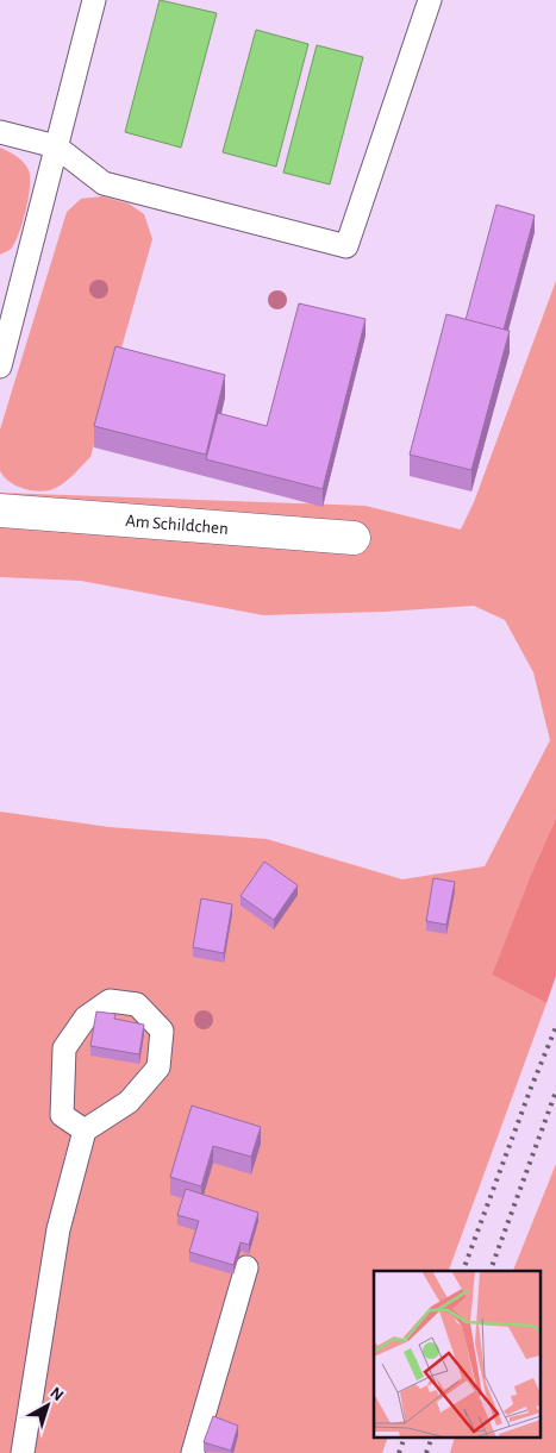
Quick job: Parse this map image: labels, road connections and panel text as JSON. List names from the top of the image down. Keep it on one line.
{"streets":{"street":["Am Schildchen"]},"north":"top right"}
